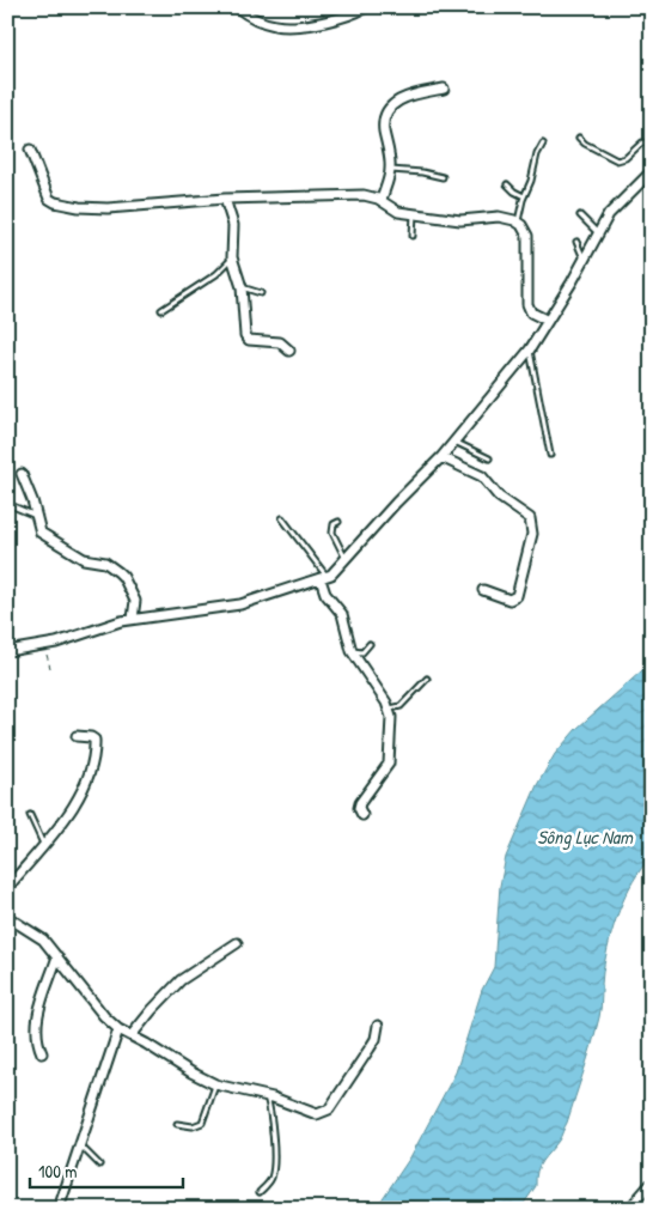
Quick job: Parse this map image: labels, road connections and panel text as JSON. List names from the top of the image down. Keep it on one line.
{"water":["Sông Lục Nam"],"scale_bar":"100 m"}
